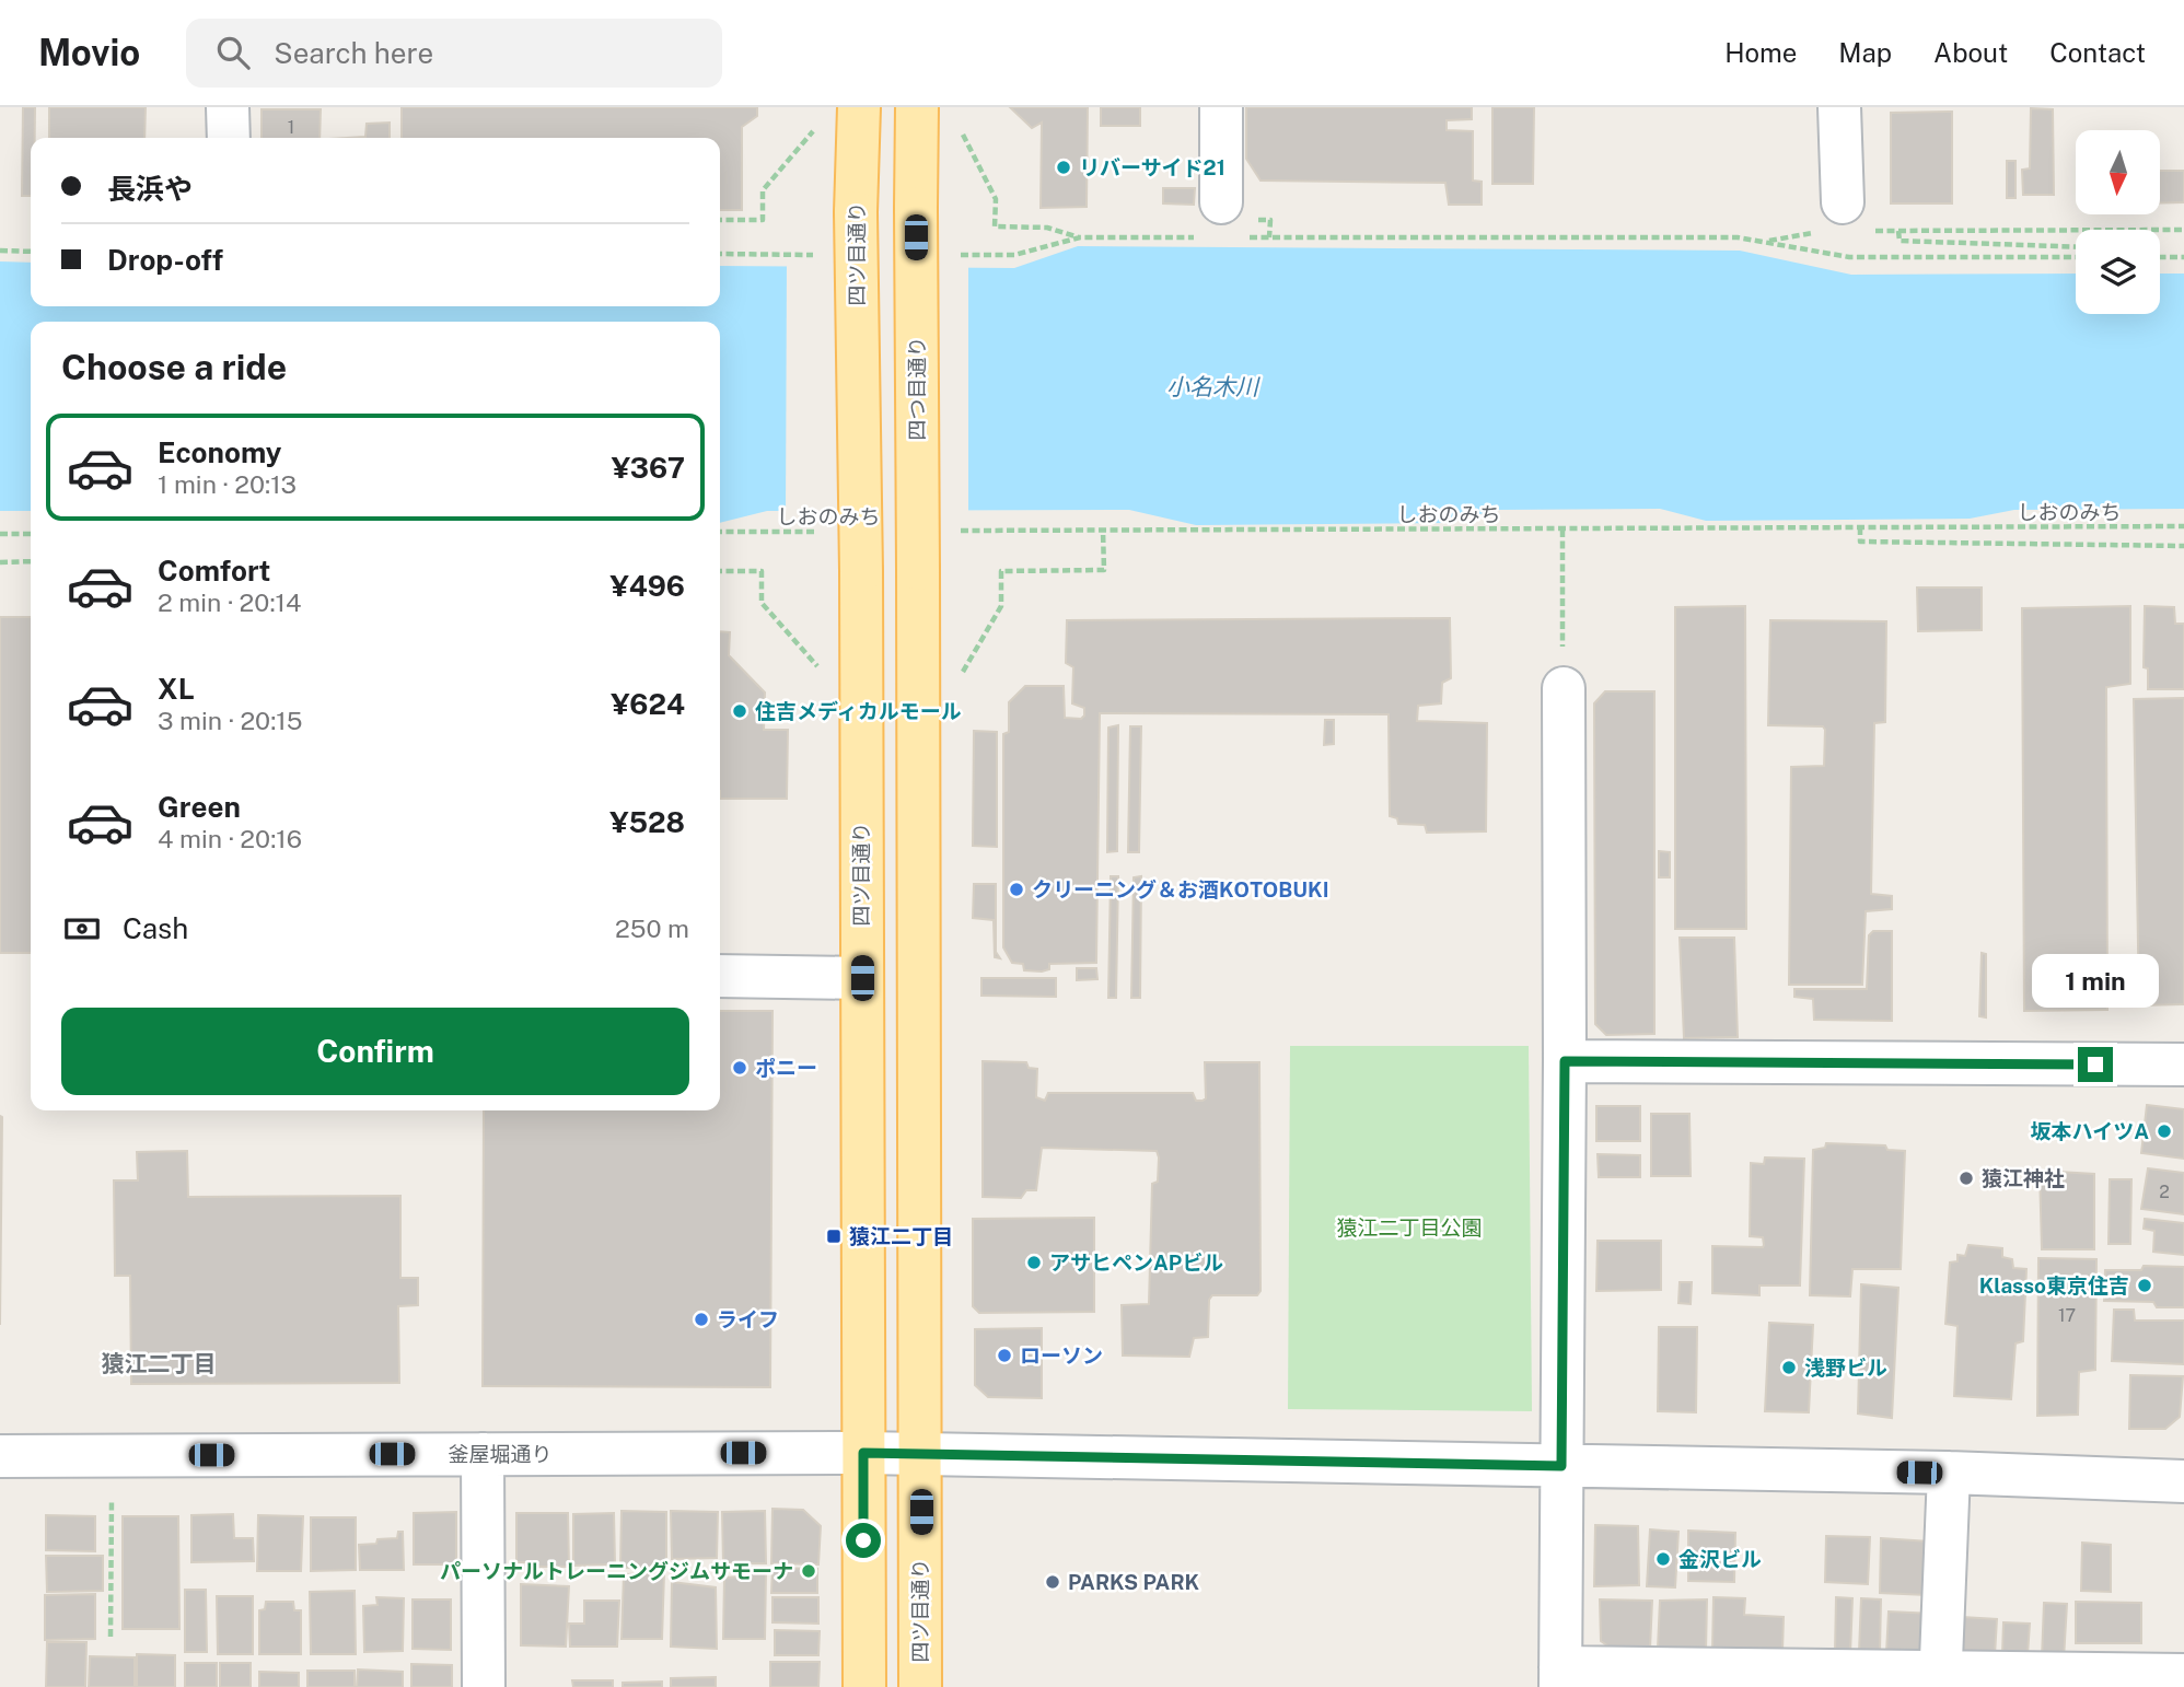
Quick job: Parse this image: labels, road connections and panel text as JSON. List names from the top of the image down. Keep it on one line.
{"streets":{"main road":["四ツ目通り","四つ目通り"],"street":["釜屋堀通り"],"path":["しおのみち"]},"crossings":[["四ツ目通り","四つ目通り"],["四ツ目通り","釜屋堀通り"]],"districts":["猿江二丁目"],"water":["小名木川"],"parks":["猿江二丁目公園"],"places":{"other":["リバーサイド21","住吉メディカルモール","クリーニング＆お酒KOTOBUKI","ポニー","坂本ハイツA","猿江神社","アサヒペンAPビル","Klasso東京住吉","ライフ","ローソン","浅野ビル","金沢ビル","パーソナルトレーニングジムサモーナ","PARKS PARK"],"transit":["猿江二丁目"]},"house_numbers":["1","2","17"],"north":"bottom","page":{"header":"Movio","search":"Search here","nav":["Home","Map","About","Contact"],"banner":["長浜や","Drop-off"],"heading":"Choose a ride","list":[{"name":"Economy","note":"1 min · 20:13","value":"¥367"},{"name":"Comfort","note":"2 min · 20:14","value":"¥496"},{"name":"XL","note":"3 min · 20:15","value":"¥624"},{"name":"Green","note":"4 min · 20:16","value":"¥528"}],"pay":["Cash","250 m"],"bubble":"1 min","buttons":"Confirm"}}
